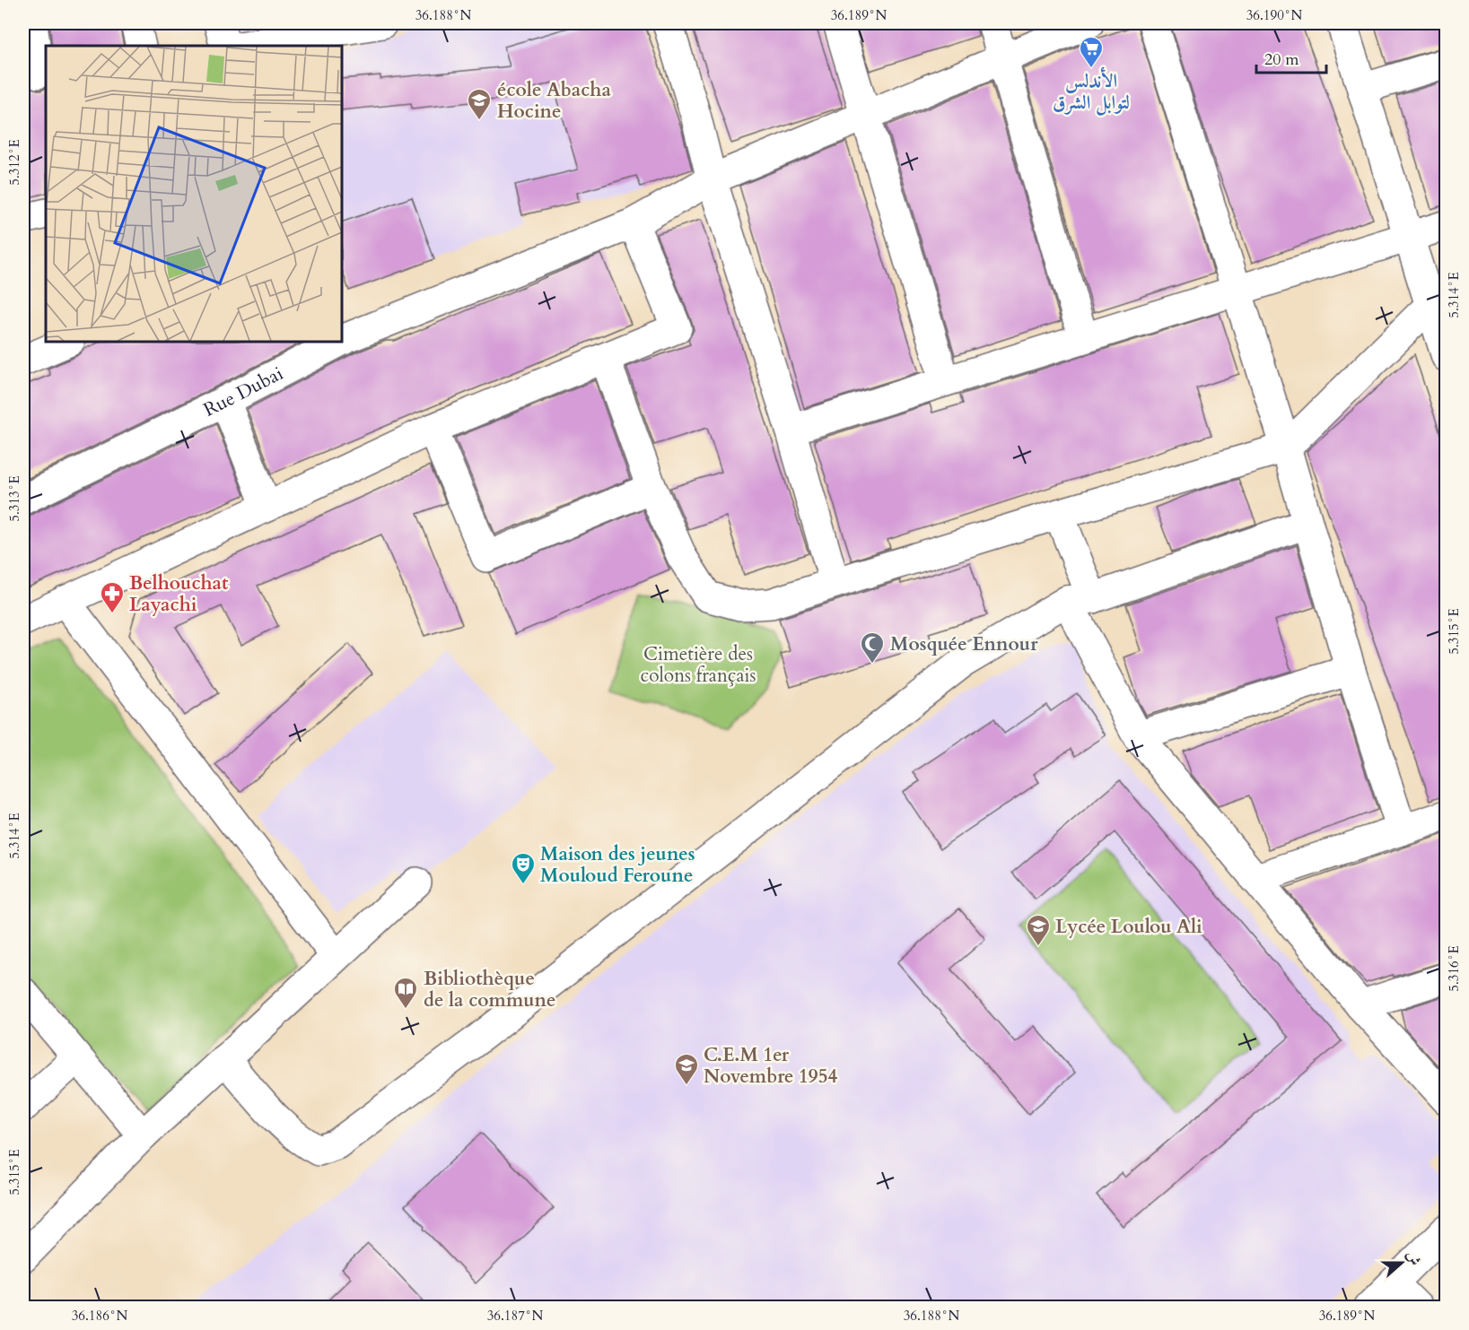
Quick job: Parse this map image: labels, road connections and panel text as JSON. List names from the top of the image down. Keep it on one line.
{"streets":{"street":["Rue Dubai"]},"parks":["Cimetière des colons français"],"places":{"supermarket":["الأندلس لتوابل الشرق"],"school or university":["école Abacha Hocine","Lycée Loulou Ali","C.E.M 1er Novembre 1954"],"pharmacy":["Belhouchat Layachi"],"mosque":["Mosquée Ennour"],"theatre":["Maison des jeunes Mouloud Feroune"],"library":["Bibliothèque de la commune"]},"scale_bar":"20 m","north":"right","coordinates":["36.188°N","36.189°N","36.190°N","5.312°E","5.314°E","5.313°E","5.315°E","5.316°E","36.186°N","36.187°N"]}
